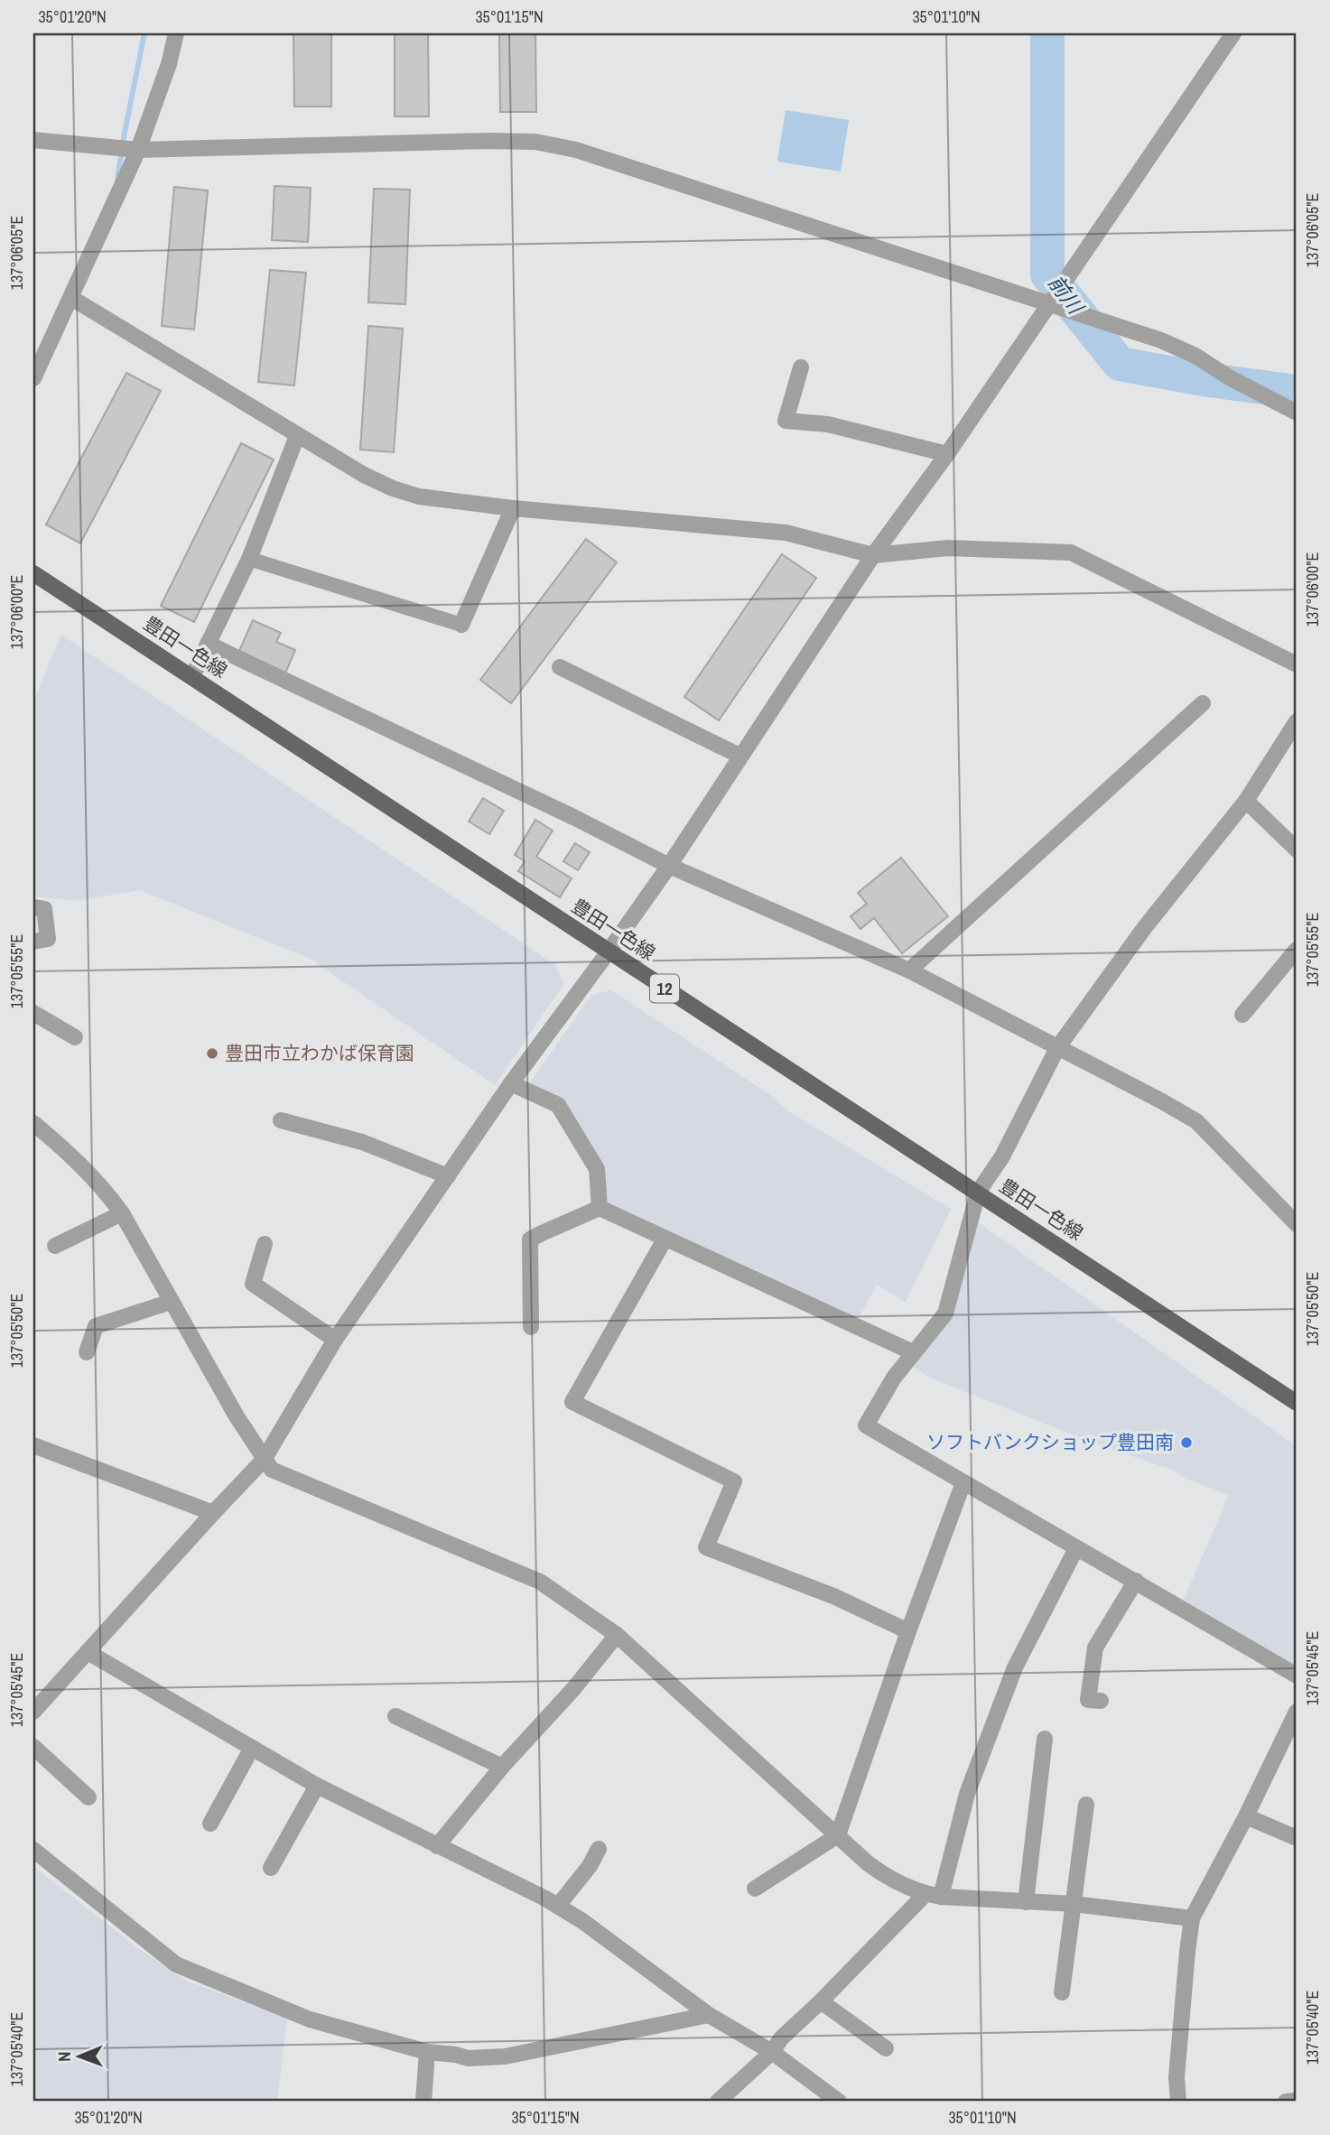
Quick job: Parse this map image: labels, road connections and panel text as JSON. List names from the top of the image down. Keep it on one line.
{"streets":{"main road":["豊田一色線","12"]},"water":["前川"],"places":["豊田市立わかば保育園","ソフトバンクショップ豊田南"],"north":"left","coordinates":["35°01'20\"N","35°01'15\"N","35°01'10\"N","137°06'05\"E","137°06'00\"E","137°05'55\"E","137°05'50\"E","137°05'45\"E","137°05'40\"E"]}
